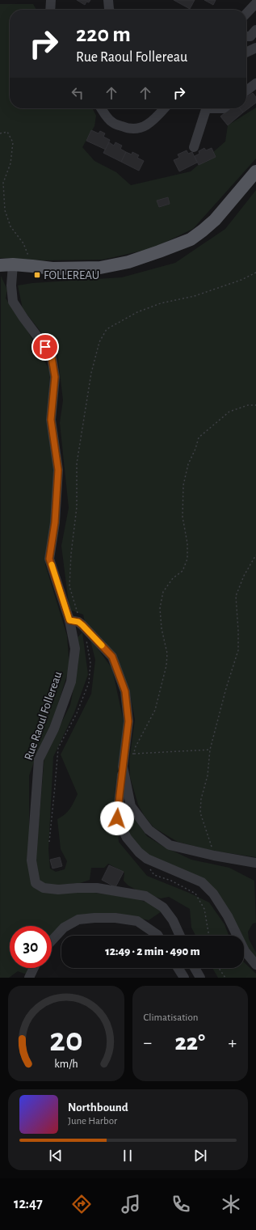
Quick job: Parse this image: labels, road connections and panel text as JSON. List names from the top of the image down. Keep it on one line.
{"streets":{"street":["Rue Raoul Follereau"]},"places":{"transit":["FOLLEREAU"]},"page":{"turn":["220 m","Rue Raoul Follereau"],"limit":"30","trip":"12:49 · 2 min · 490 m","tile":"Climatisation","heat":["−","22°","+"],"song":["Northbound","June Harbor"],"tabs":"12:47","gauge":["20","km/h"]}}
